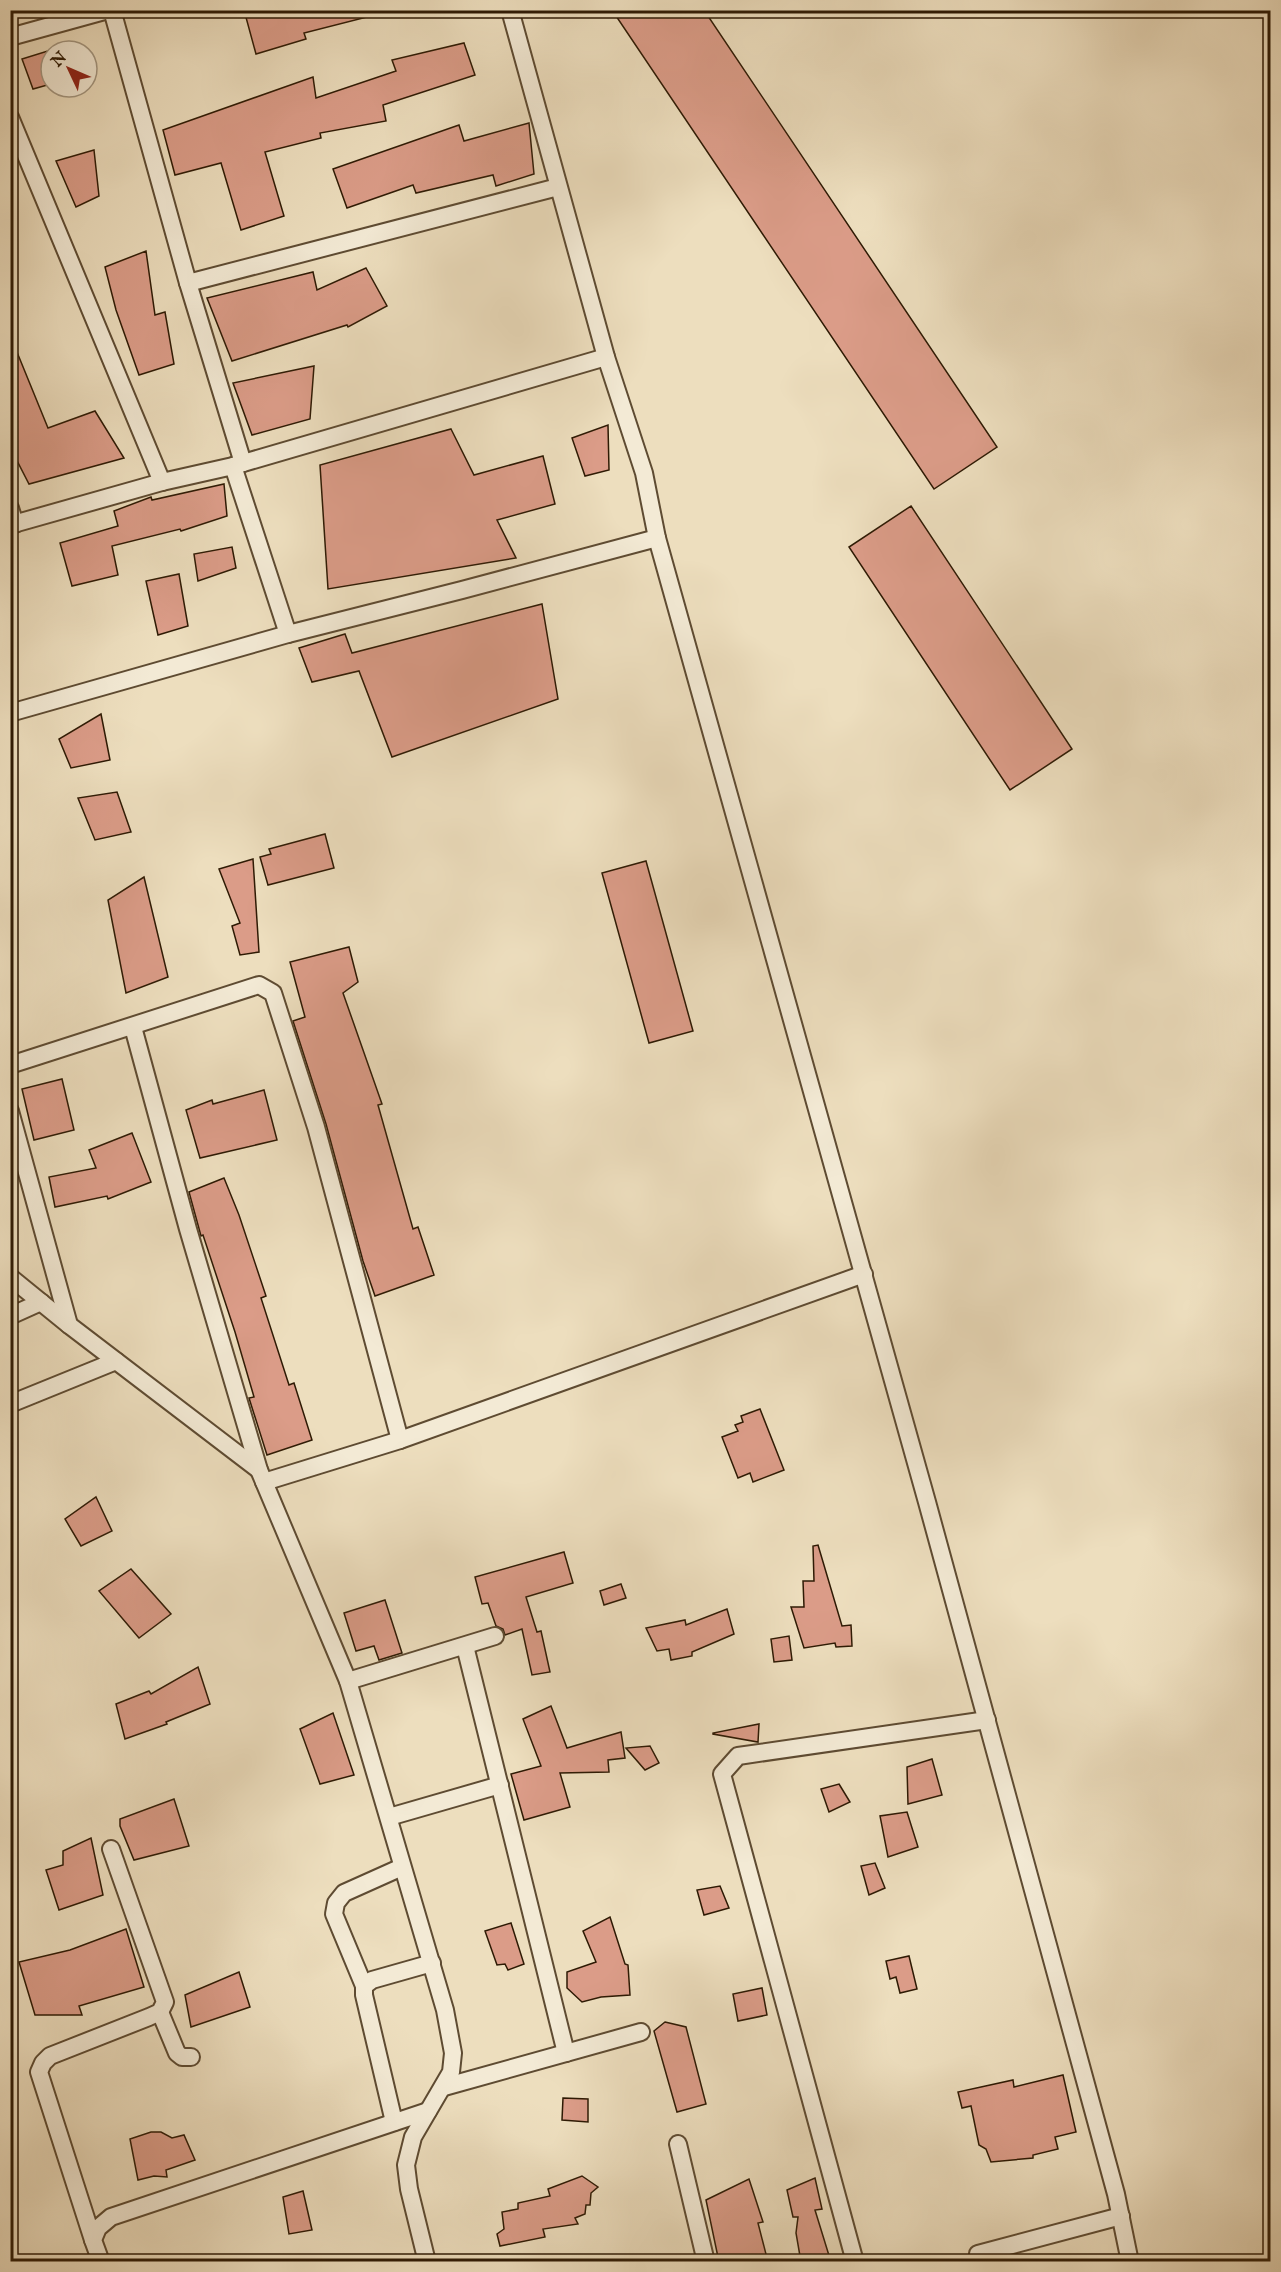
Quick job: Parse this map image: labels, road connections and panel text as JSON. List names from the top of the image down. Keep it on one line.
{"north":"top left"}
